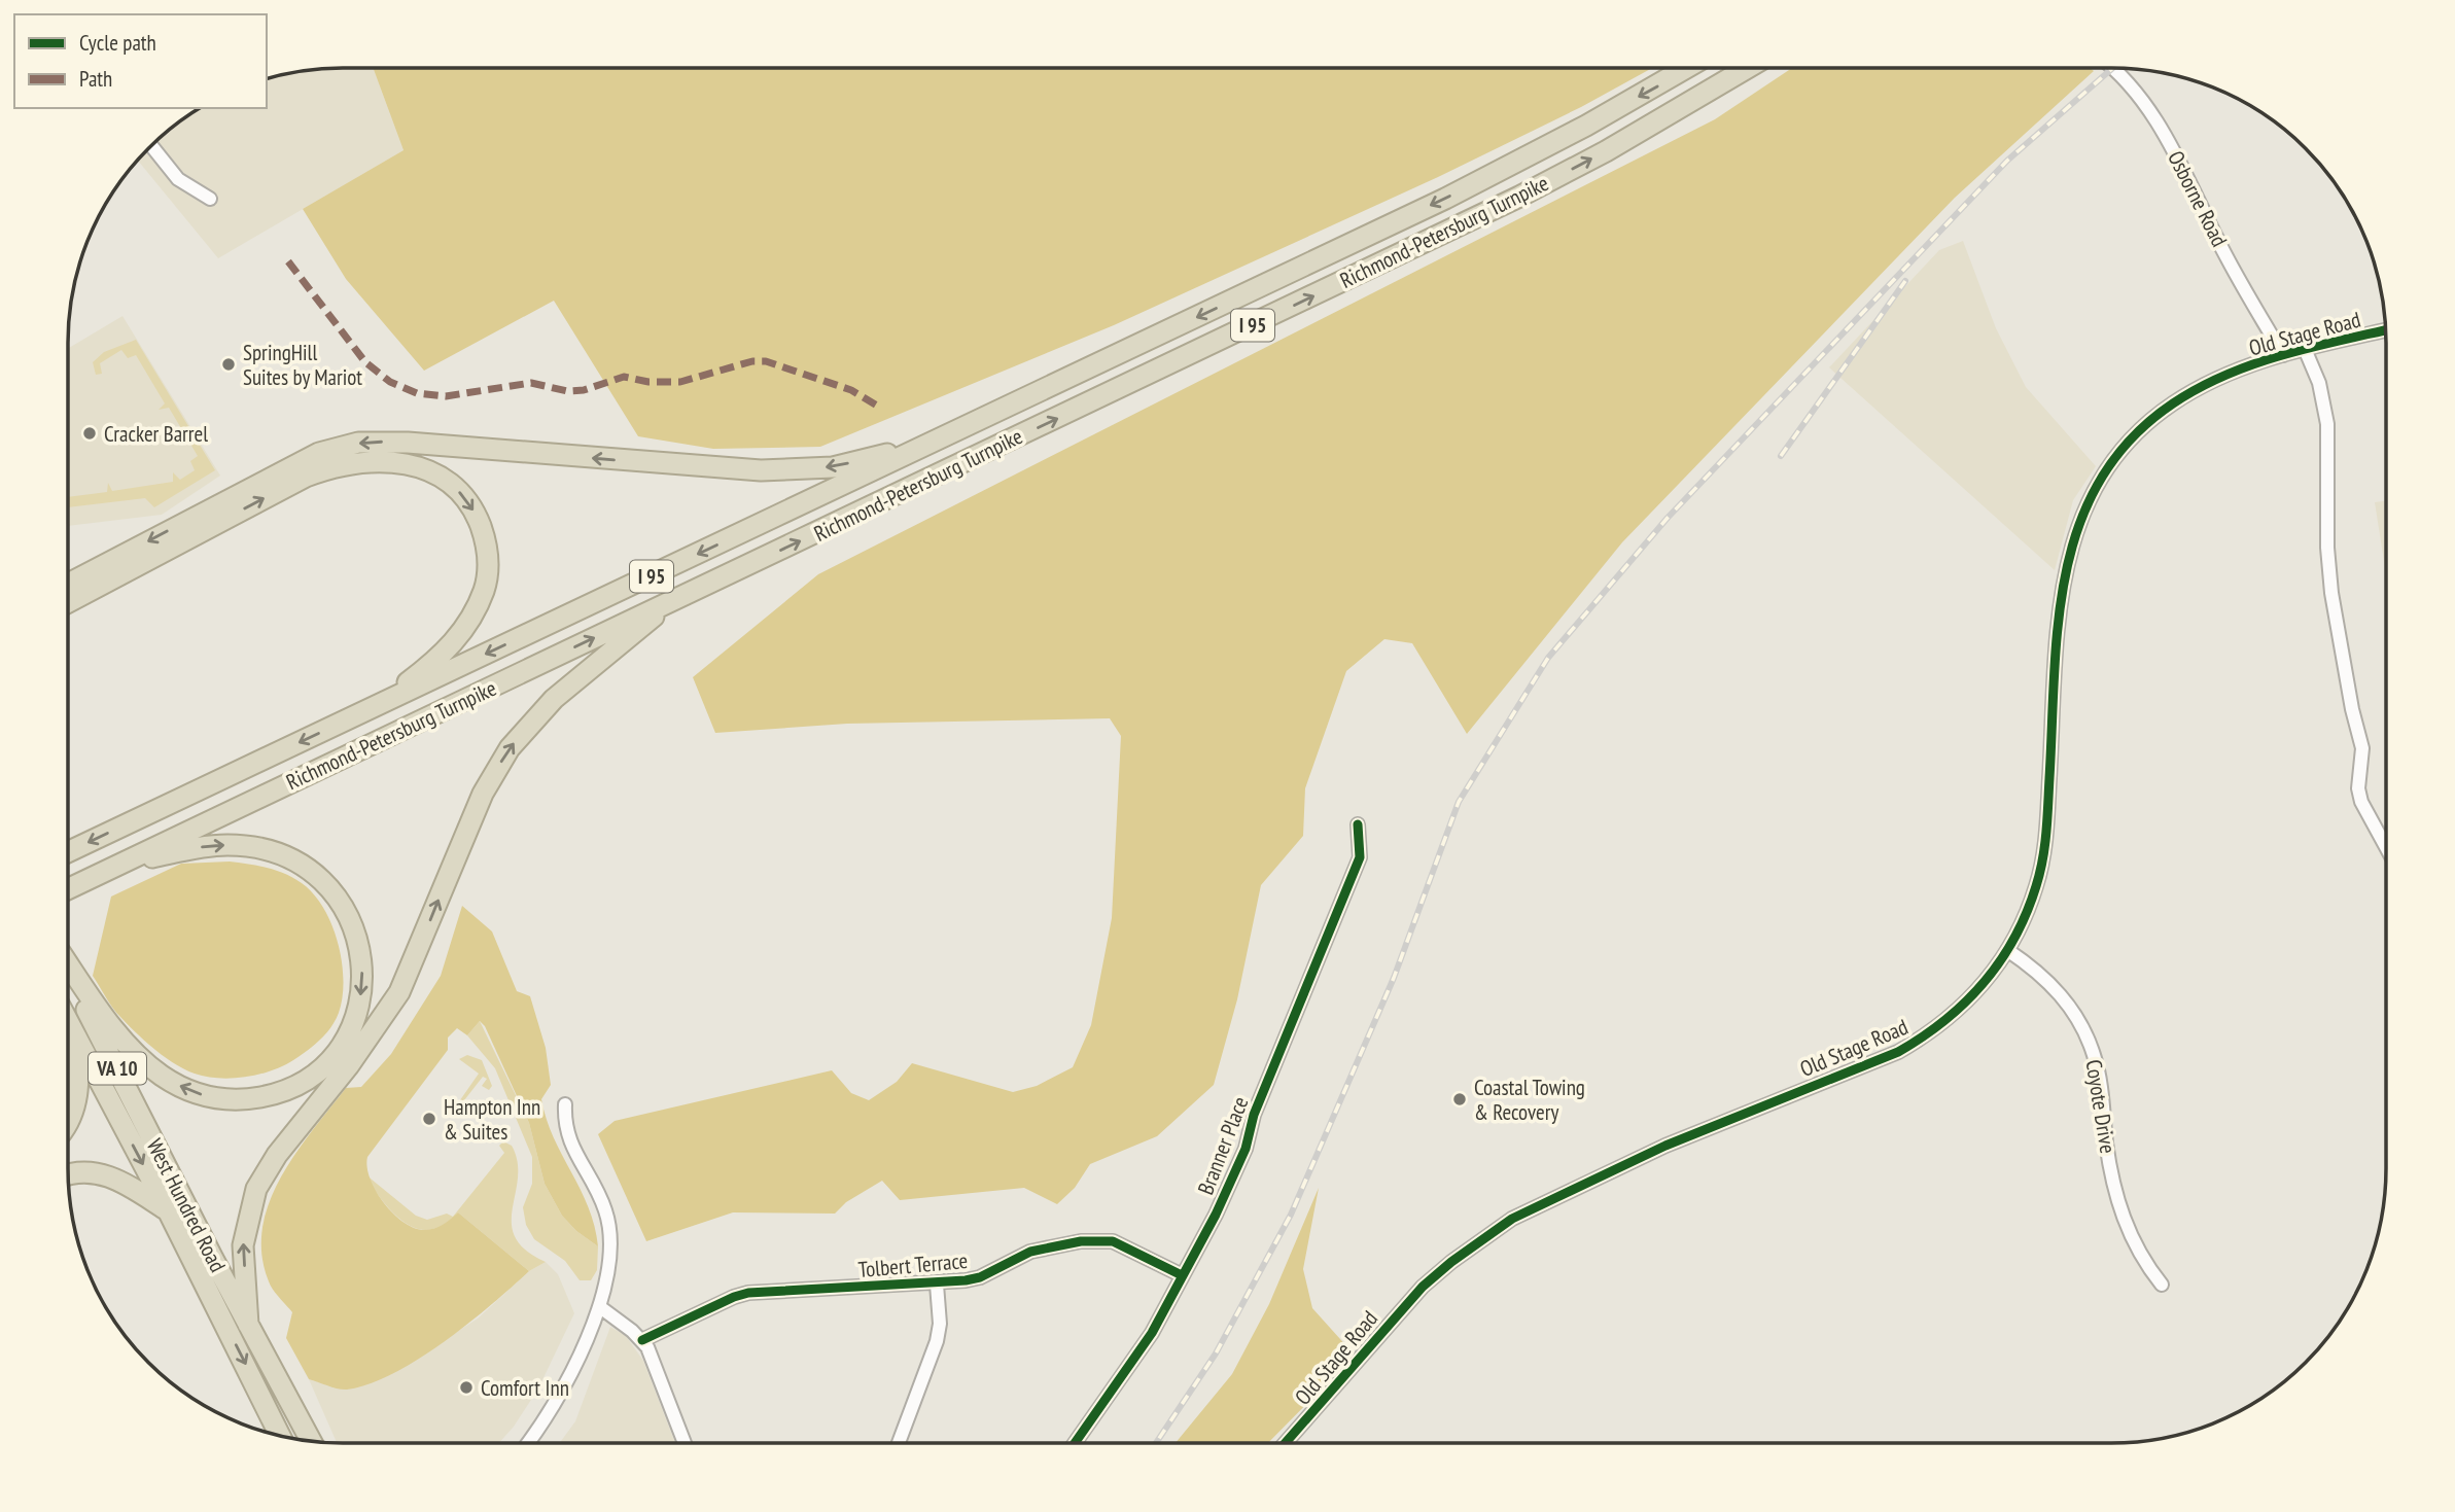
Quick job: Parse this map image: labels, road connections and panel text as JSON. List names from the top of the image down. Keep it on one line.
{"streets":{"highway":["Richmond-Petersburg Turnpike","I 95","VA 10","West Hundred Road"],"street":["Osborne Road","Old Stage Road","Coyote Drive","Branner Place","Tolbert Terrace"]},"crossings":[["Osborne Road","Old Stage Road"],["Old Stage Road","Coyote Drive"],["Branner Place","Tolbert Terrace"]],"places":["SpringHill Suites by Mariot","Cracker Barrel","Coastal Towing & Recovery","Hampton Inn & Suites","Comfort Inn"],"legend":["Cycle path","Path"]}
